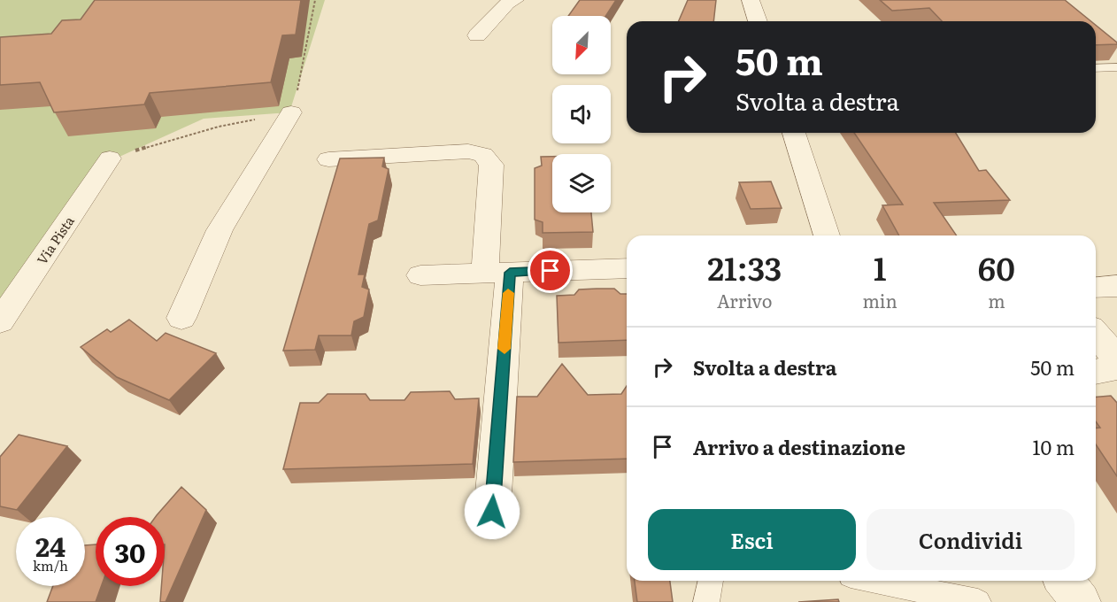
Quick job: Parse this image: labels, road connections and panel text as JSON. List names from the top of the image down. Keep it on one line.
{"streets":{"street":["Via Pista"]},"north":"bottom left","page":{"turn":["50 m","Svolta a destra"],"eta":["21:33","Arrivo","1","min","60","m"],"list":[{"name":"Svolta a destra","value":"50 m"},{"name":"Arrivo a destinazione","value":"10 m"}],"buttons":["Esci","Condividi"],"speed":"24 km/h","limit":"30"}}
